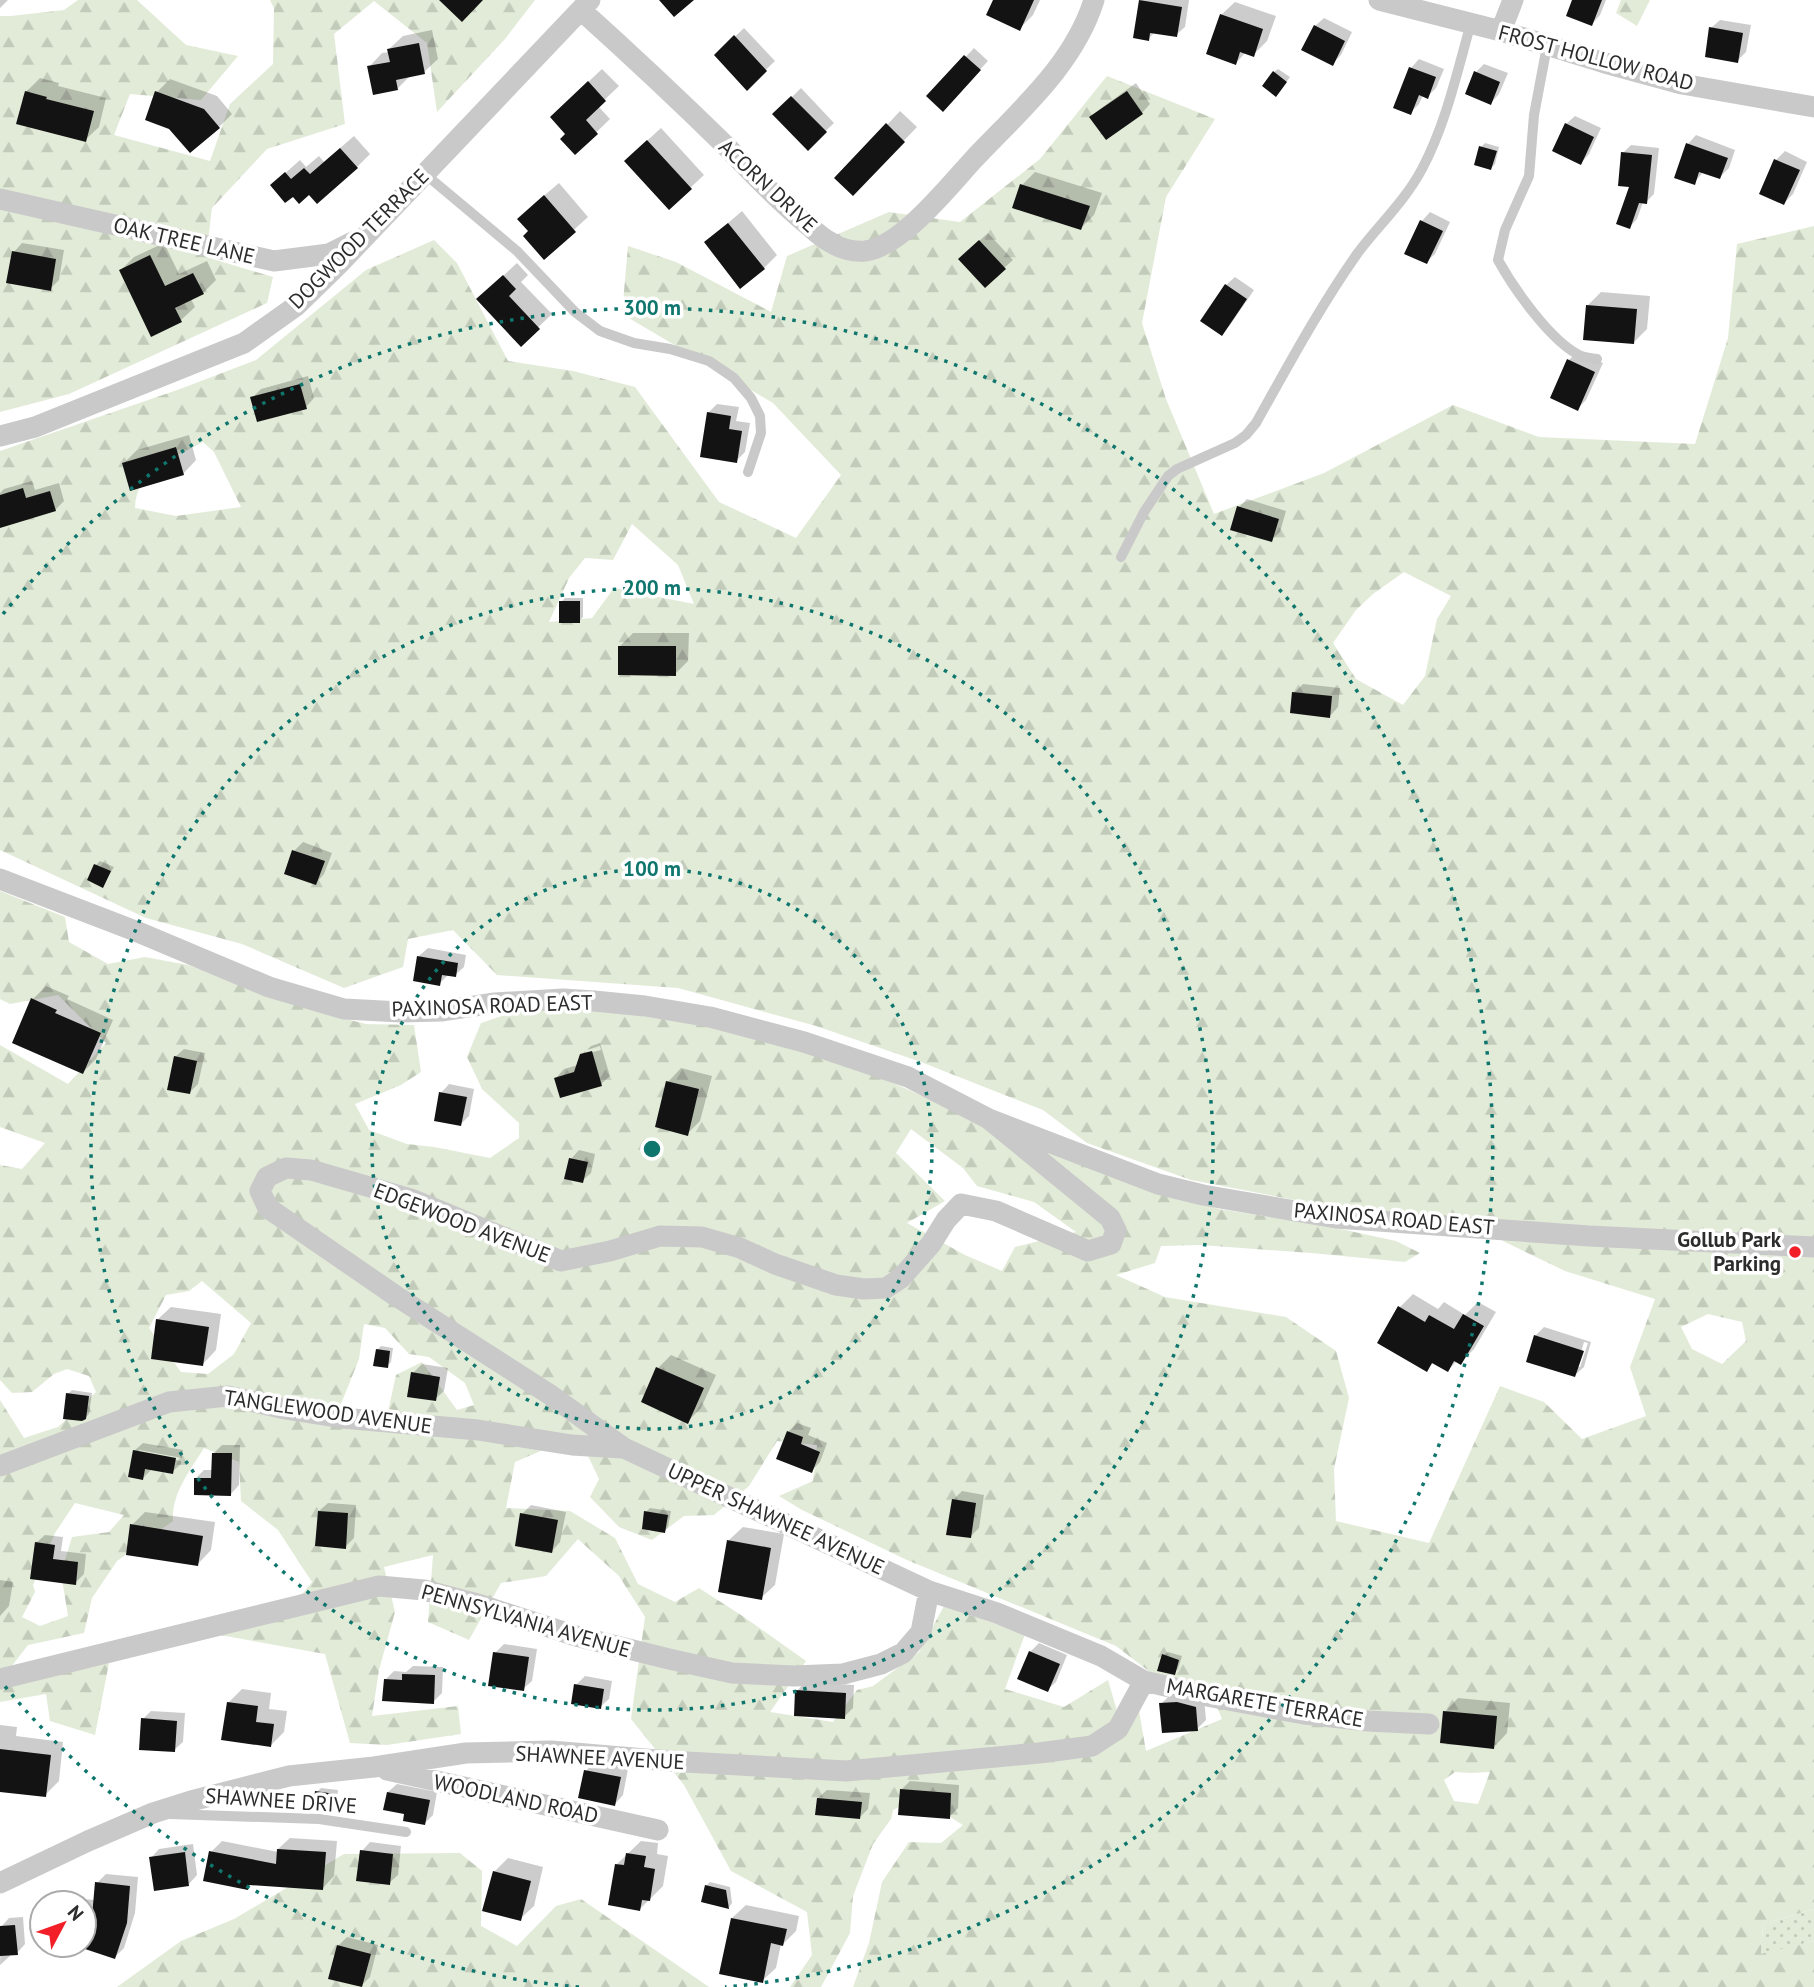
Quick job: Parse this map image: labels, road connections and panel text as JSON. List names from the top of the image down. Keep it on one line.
{"streets":{"street":["FROST HOLLOW ROAD","ACORN DRIVE","DOGWOOD TERRACE","OAK TREE LANE","PAXINOSA ROAD EAST","EDGEWOOD AVENUE","TANGLEWOOD AVENUE","UPPER SHAWNEE AVENUE","PENNSYLVANIA AVENUE","MARGARETE TERRACE","SHAWNEE AVENUE","WOODLAND ROAD"],"lane":["SHAWNEE DRIVE"]},"crossings":[["ACORN DRIVE","DOGWOOD TERRACE"],["DOGWOOD TERRACE","OAK TREE LANE"],["PAXINOSA ROAD EAST","EDGEWOOD AVENUE"],["EDGEWOOD AVENUE","UPPER SHAWNEE AVENUE"],["TANGLEWOOD AVENUE","UPPER SHAWNEE AVENUE"],["UPPER SHAWNEE AVENUE","PENNSYLVANIA AVENUE"],["UPPER SHAWNEE AVENUE","MARGARETE TERRACE"],["UPPER SHAWNEE AVENUE","SHAWNEE AVENUE"],["MARGARETE TERRACE","SHAWNEE AVENUE"],["SHAWNEE AVENUE","WOODLAND ROAD"],["SHAWNEE AVENUE","SHAWNEE DRIVE"]],"places":["Gollub Park Parking"],"north":"top right","rings":["300 m","200 m","100 m"]}
